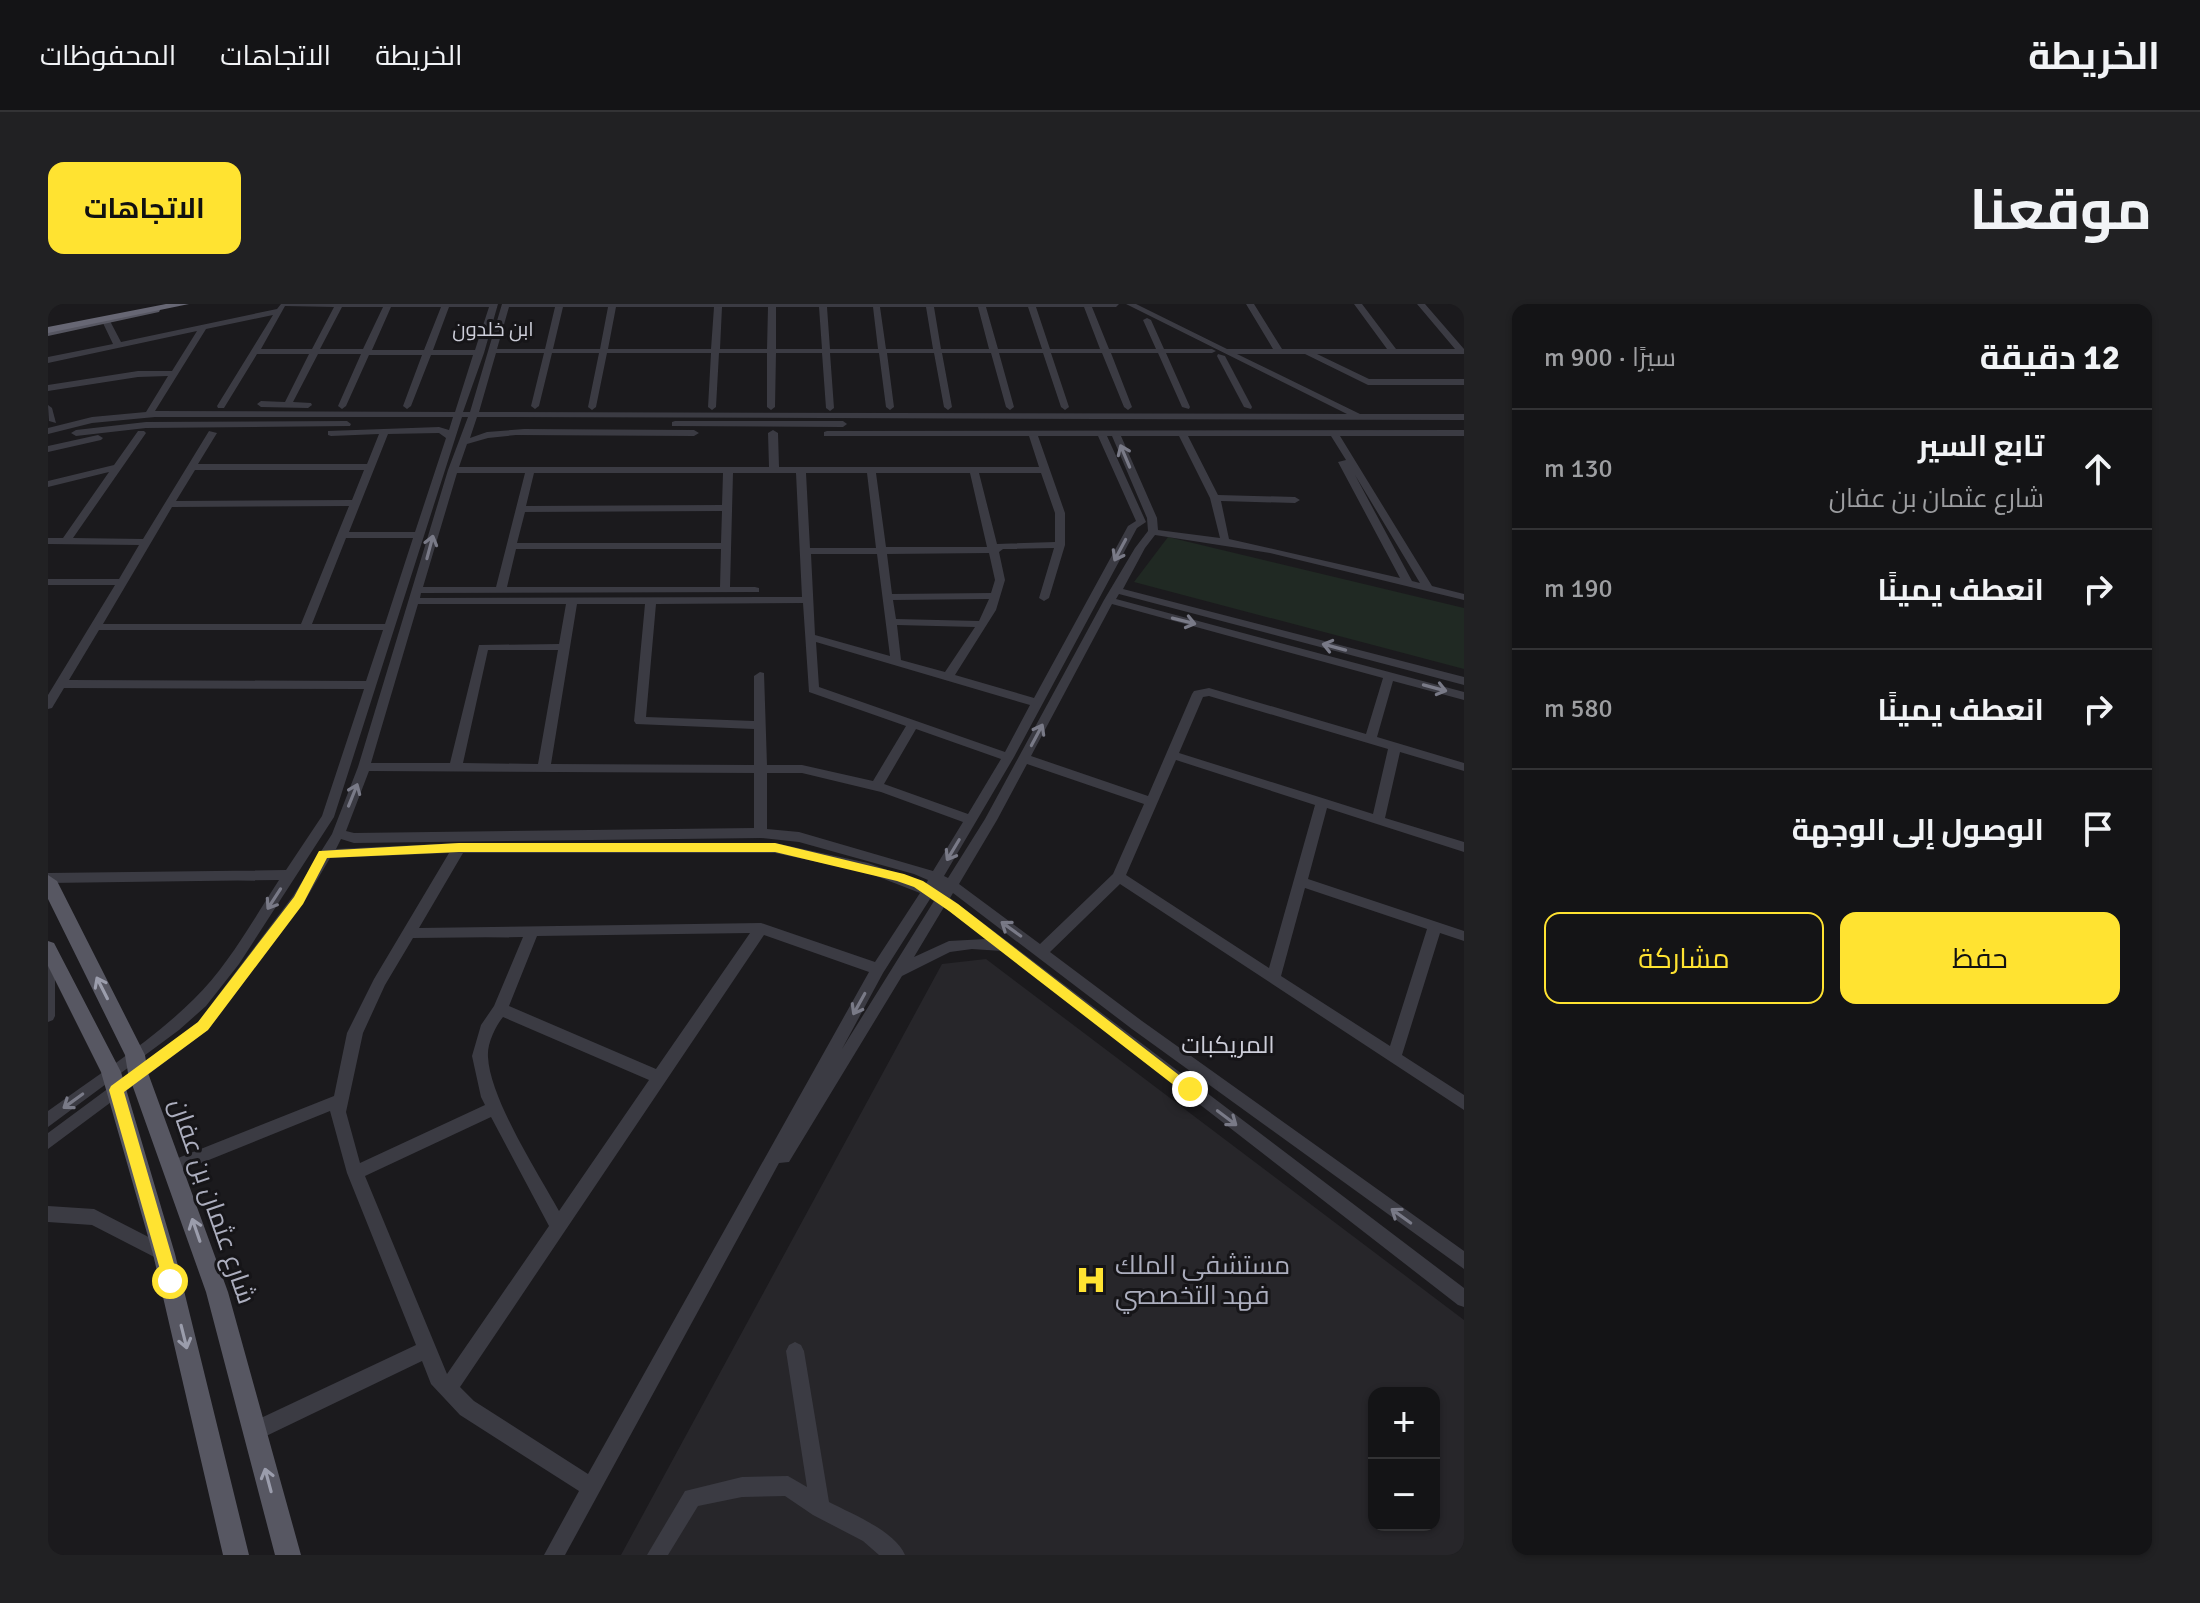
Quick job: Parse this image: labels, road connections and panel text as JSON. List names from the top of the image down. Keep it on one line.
{"streets":{"main road":["شارع عثمان بن عفان"]},"districts":["ابن خلدون","المريكبات"],"places":{"hospital":["مستشفى الملك فهد التخصصي"]},"page":{"header":"الخريطة","nav":["الخريطة","الاتجاهات","المحفوظات"],"title":"موقعنا","buttons":["الاتجاهات",["حفظ","مشاركة"]],"heading":["12 دقيقة","سيرًا · 900 m"],"list":[["تابع السير","شارع عثمان بن عفان","130 m"],["انعطف يمينًا","190 m"],["انعطف يمينًا","580 m"],"الوصول إلى الوجهة"],"map_buttons":["+","−"]}}
